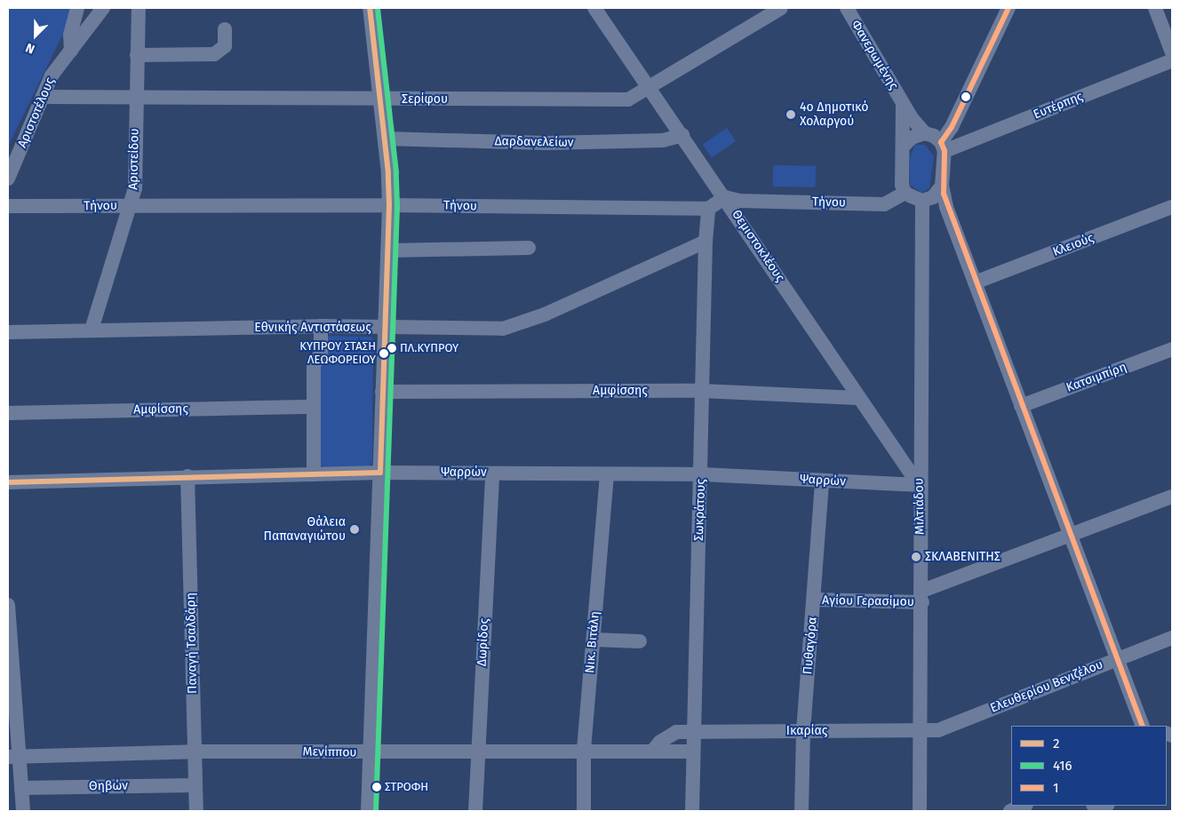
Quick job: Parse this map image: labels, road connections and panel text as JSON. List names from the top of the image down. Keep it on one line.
{"streets":{"street":["Φανερωμένης","Σερίφου","Ευτέρπης","Αριστοτέλους","Δαρδανελείων","Αριστείδου","Τήνου","Κλειούς","Θεμιστοκλέους","Εθνικής Αντιστάσεως","Κατσιμπίρη","Αμφίσσης","Ψαρρών","Μιλτιάδου","Σωκράτους","Αγίου Γερασίμου","Δωρίδος","Νικ. Βιτάλη","Παναγή Τσαλδάρη","Πυθαγόρα","Ελευθερίου Βενιζέλου","Ικαρίας","Μενίππου","Θηβών"]},"crossings":[["Φανερωμένης","Τήνου"],["Σερίφου","Αριστοτέλους"],["Σερίφου","Αριστείδου"],["Σερίφου","Θεμιστοκλέους"],["Δαρδανελείων","Θεμιστοκλέους"],["Αριστείδου","Τήνου"],["Αριστείδου","Εθνικής Αντιστάσεως"],["Τήνου","Θεμιστοκλέους"],["Τήνου","Σωκράτους"],["Θεμιστοκλέους","Αμφίσσης"],["Θεμιστοκλέους","Ψαρρών"],["Θεμιστοκλέους","Μιλτιάδου"],["Εθνικής Αντιστάσεως","Σωκράτους"],["Αμφίσσης","Σωκράτους"],["Ψαρρών","Μιλτιάδου"],["Ψαρρών","Σωκράτους"],["Ψαρρών","Δωρίδος"],["Ψαρρών","Νικ. Βιτάλη"],["Ψαρρών","Παναγή Τσαλδάρη"],["Ψαρρών","Πυθαγόρα"],["Μιλτιάδου","Αγίου Γερασίμου"],["Μιλτιάδου","Ελευθερίου Βενιζέλου"],["Μιλτιάδου","Ικαρίας"],["Σωκράτους","Ικαρίας"],["Σωκράτους","Μενίππου"],["Αγίου Γερασίμου","Πυθαγόρα"],["Δωρίδος","Μενίππου"],["Νικ. Βιτάλη","Μενίππου"],["Παναγή Τσαλδάρη","Μενίππου"],["Παναγή Τσαλδάρη","Θηβών"],["Πυθαγόρα","Ικαρίας"],["Ελευθερίου Βενιζέλου","Ικαρίας"]],"places":["4ο Δημοτικό Χολαργού","ΠΛ.ΚΥΠΡΟΥ","ΚΥΠΡΟΥ ΣΤΑΣΗ ΛΕΩΦΟΡΕΙΟΥ","Θάλεια Παπαναγιώτου","ΣΚΛΑΒΕΝΙΤΗΣ","ΣΤΡΟΦΗ"],"lines":["transit line 2","transit line 416","transit line 1"],"legend":["2","416","1"],"north":"bottom left"}
